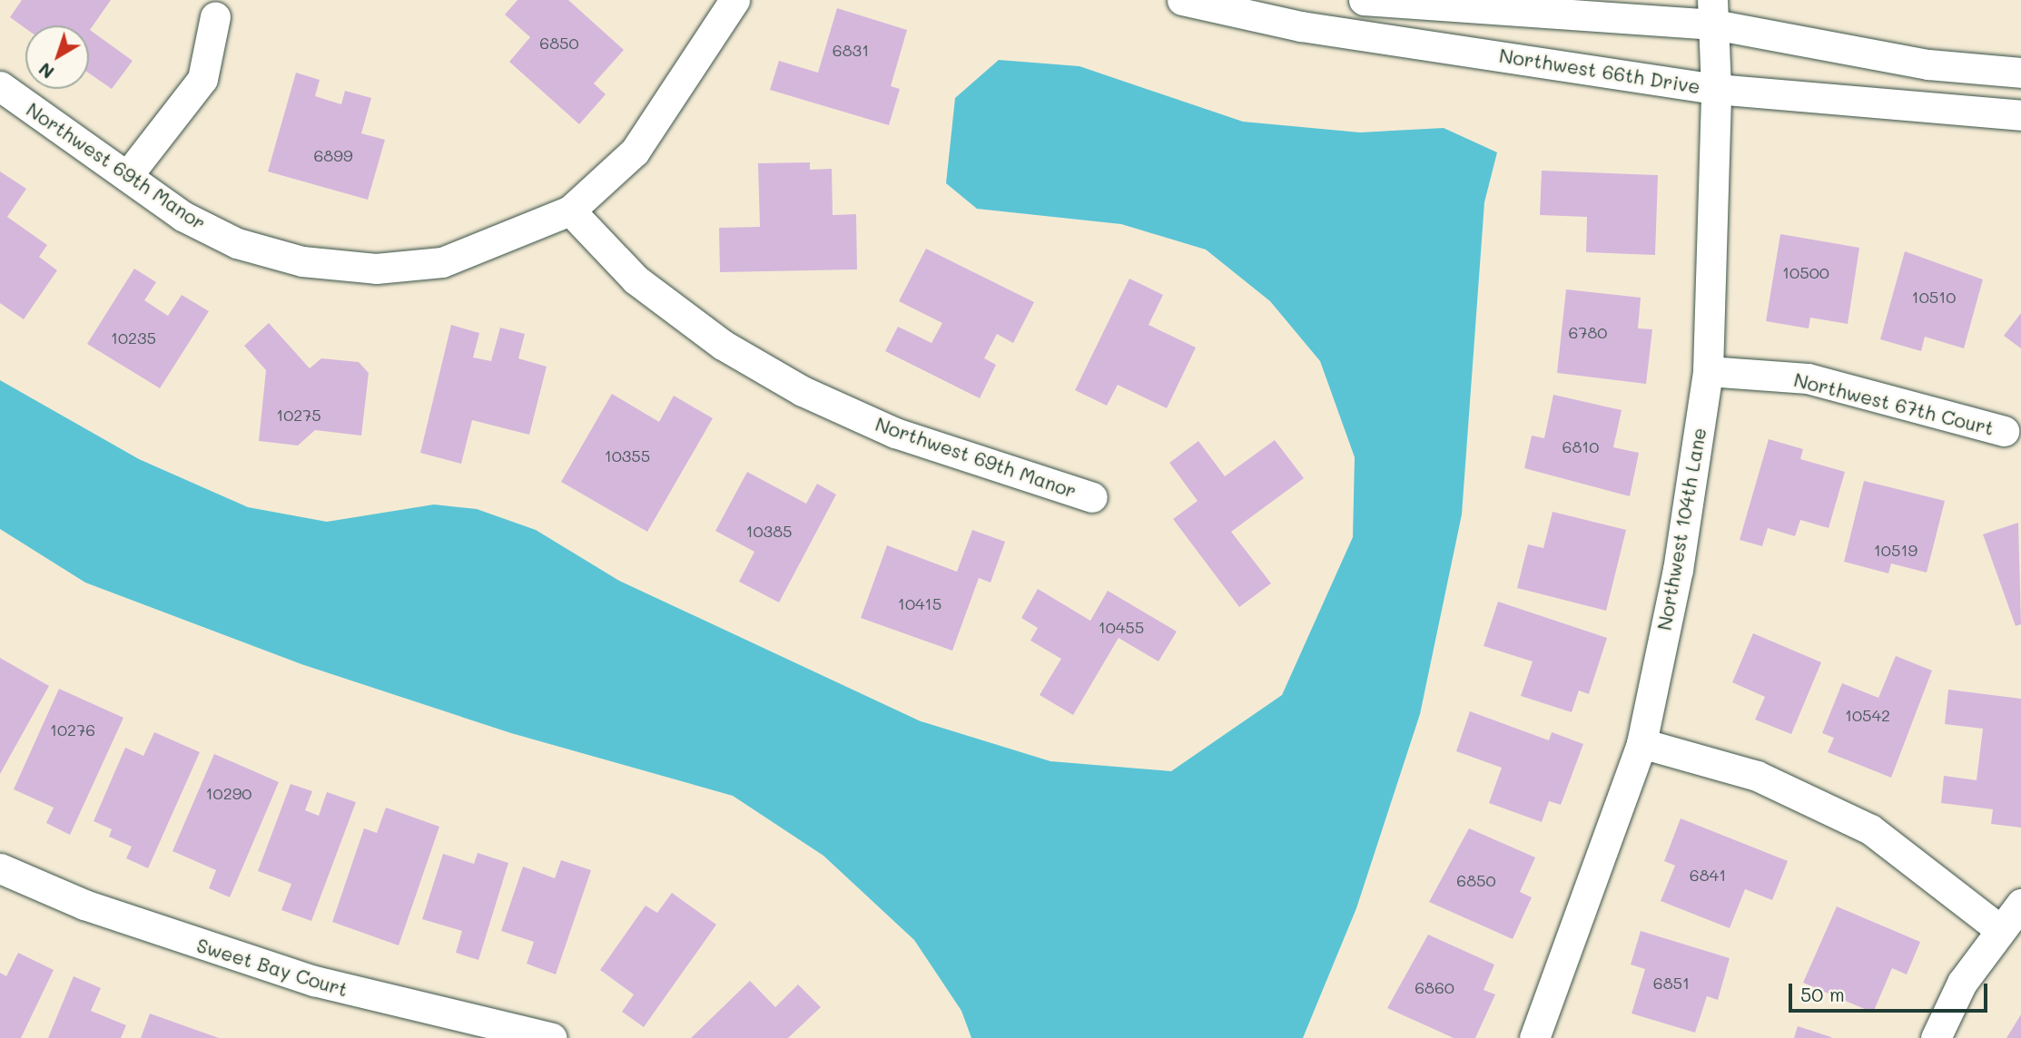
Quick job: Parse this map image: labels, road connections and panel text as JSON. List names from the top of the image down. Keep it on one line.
{"streets":{"street":["Northwest 66th Drive","Northwest 69th Manor","Northwest 67th Court","Northwest 104th Lane","Sweet Bay Court"]},"crossings":[["Northwest 66th Drive","Northwest 104th Lane"],["Northwest 67th Court","Northwest 104th Lane"]],"house_numbers":["6850","6831","6899","10500","10510","6780","10235","10275","6810","10355","10385","10519","10415","10455","10542","10276","10290","6841","6850","6851","6860"],"scale_bar":"50 m","north":"bottom left"}
